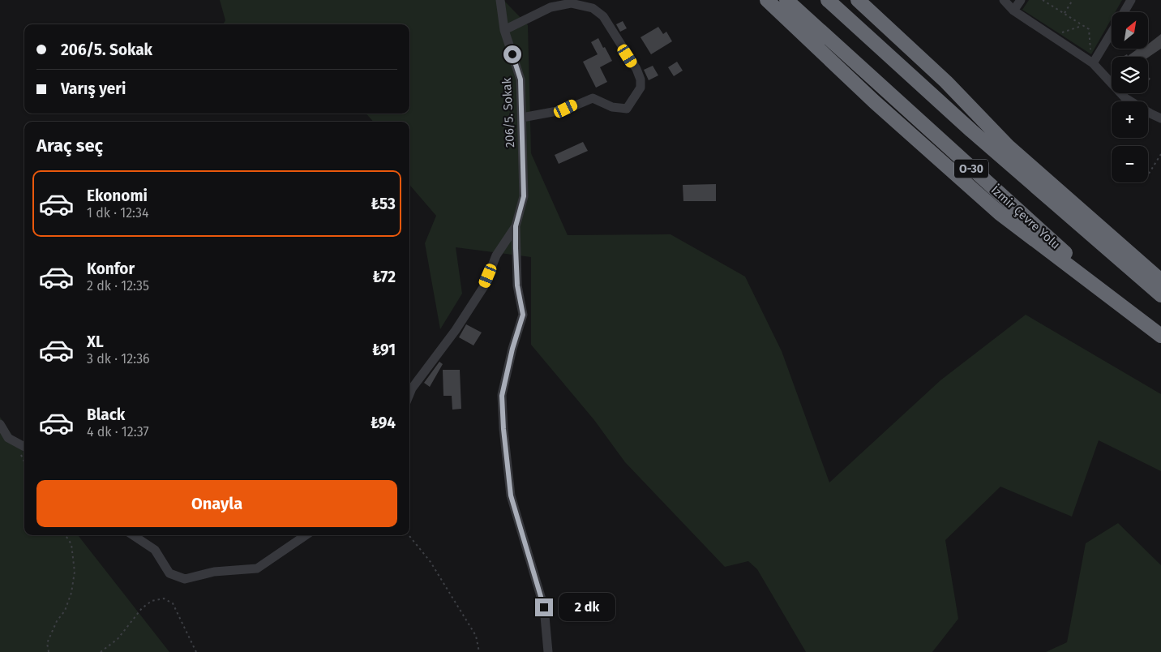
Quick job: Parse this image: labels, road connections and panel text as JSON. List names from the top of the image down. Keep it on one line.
{"streets":{"highway":["O-30","İzmir Çevre Yolu"],"street":["206/5. Sokak"]},"north":"top right","page":{"map_buttons":["+","−"],"banner":["206/5. Sokak","Varış yeri"],"heading":"Araç seç","list":[{"name":"Ekonomi","note":"1 dk · 12:34","value":"₺53"},{"name":"Konfor","note":"2 dk · 12:35","value":"₺72"},{"name":"XL","note":"3 dk · 12:36","value":"₺91"},{"name":"Black","note":"4 dk · 12:37","value":"₺94"}],"buttons":"Onayla","bubble":"2 dk"}}
